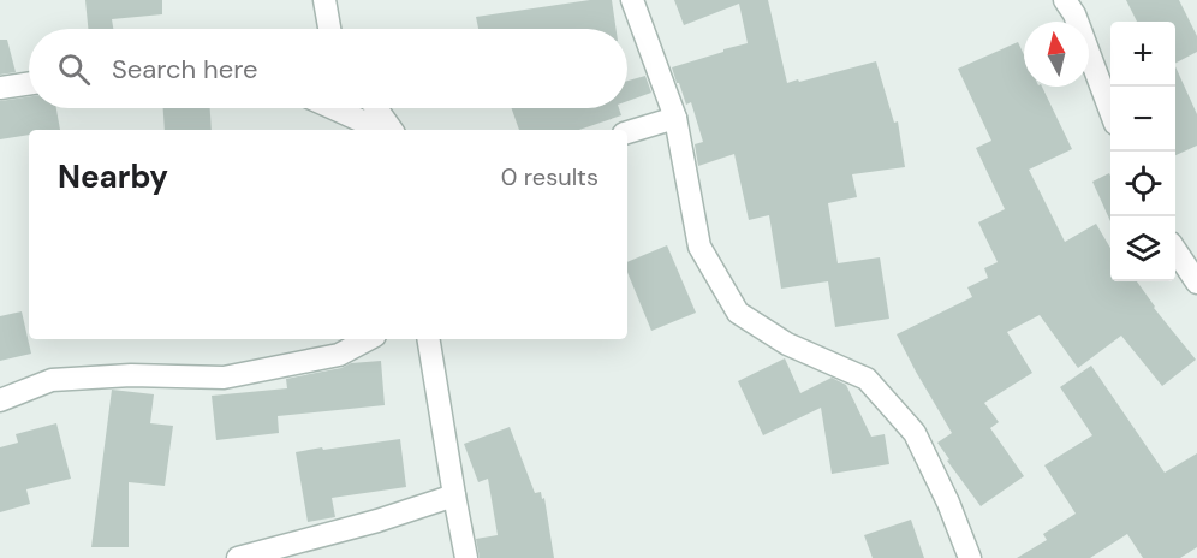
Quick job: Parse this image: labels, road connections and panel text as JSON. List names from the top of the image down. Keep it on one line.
{"north":"top","page":{"map_buttons":["+","−"],"search":"Search here","heading":["Nearby","0 results"]}}
